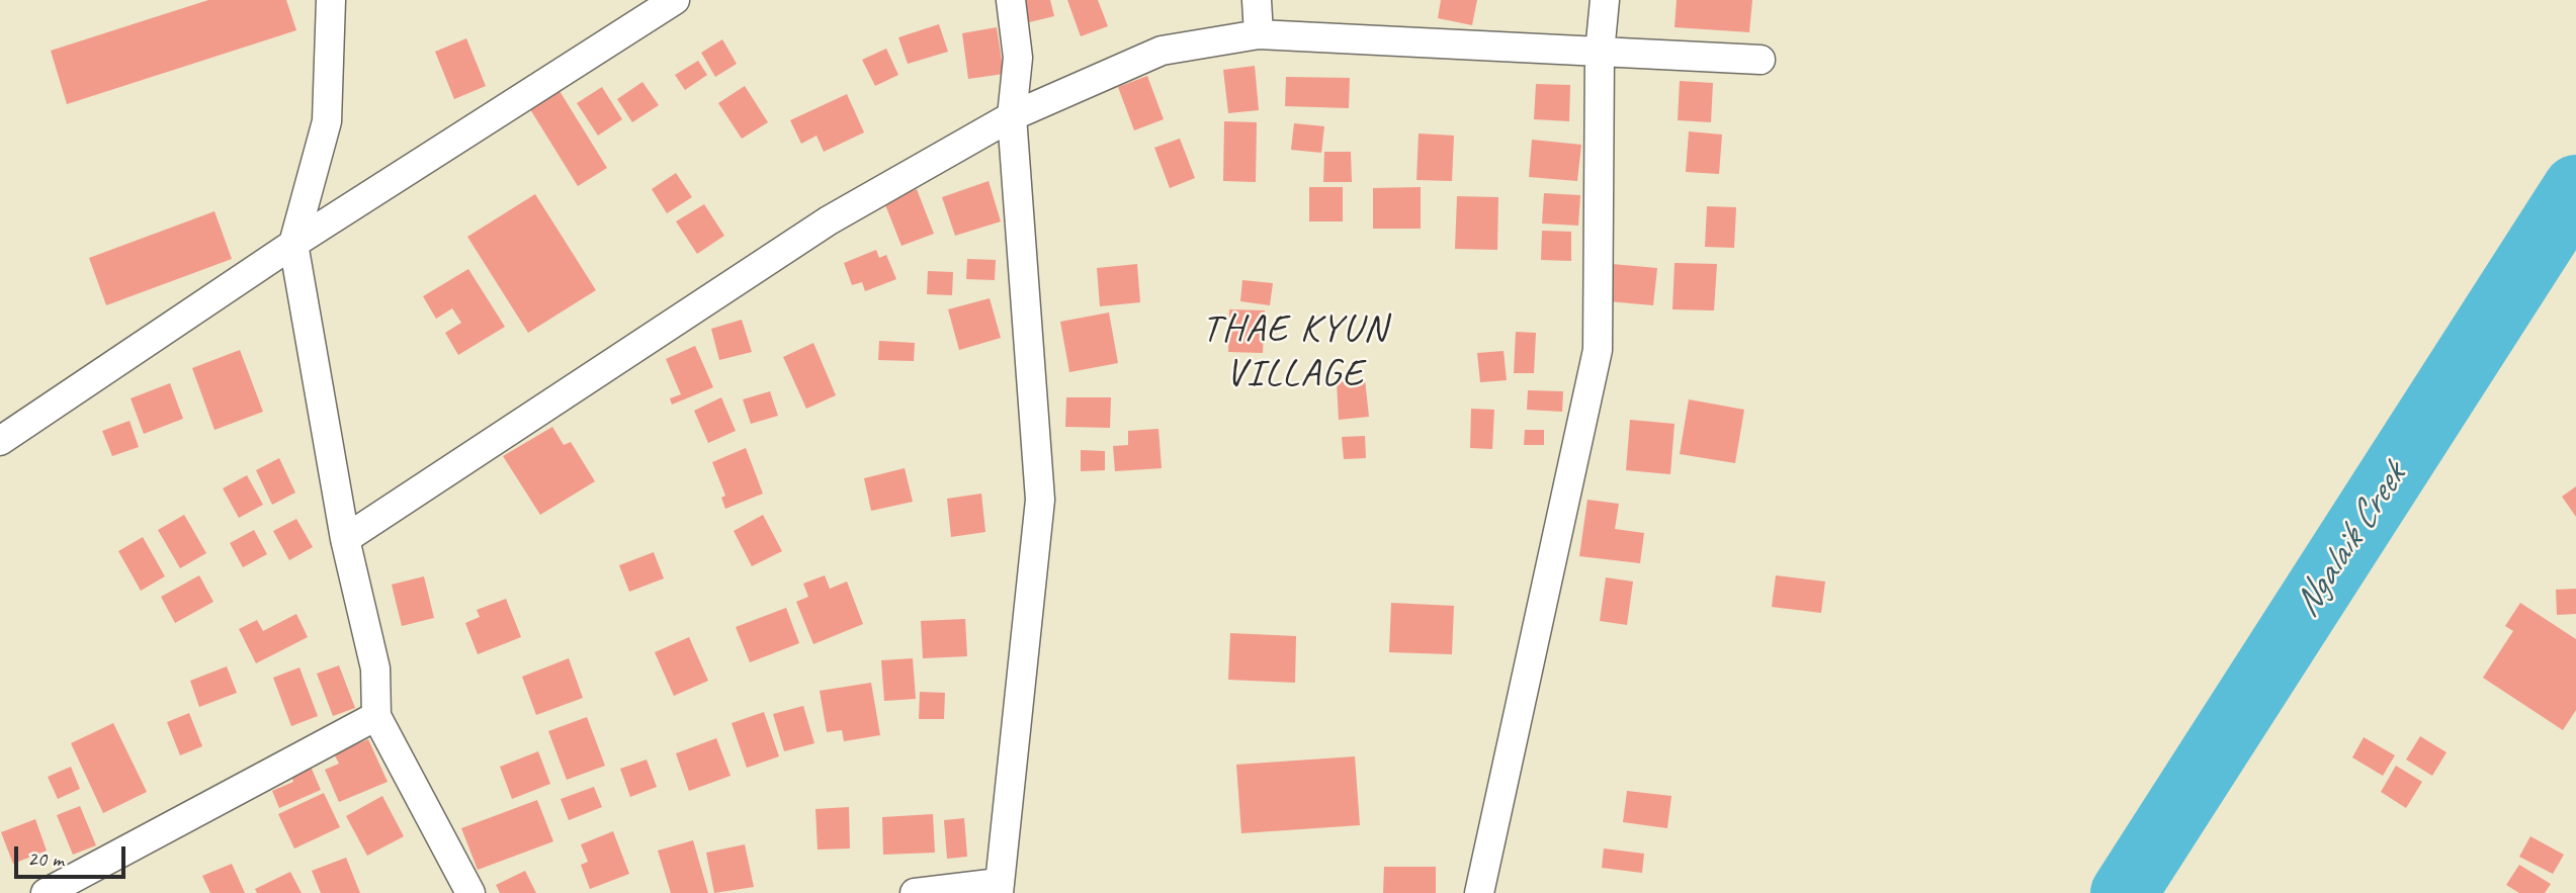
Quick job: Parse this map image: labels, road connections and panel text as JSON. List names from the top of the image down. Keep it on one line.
{"districts":["THAE KYUN VILLAGE"],"water":["Ngalaik Creek"],"scale_bar":"20 m"}
